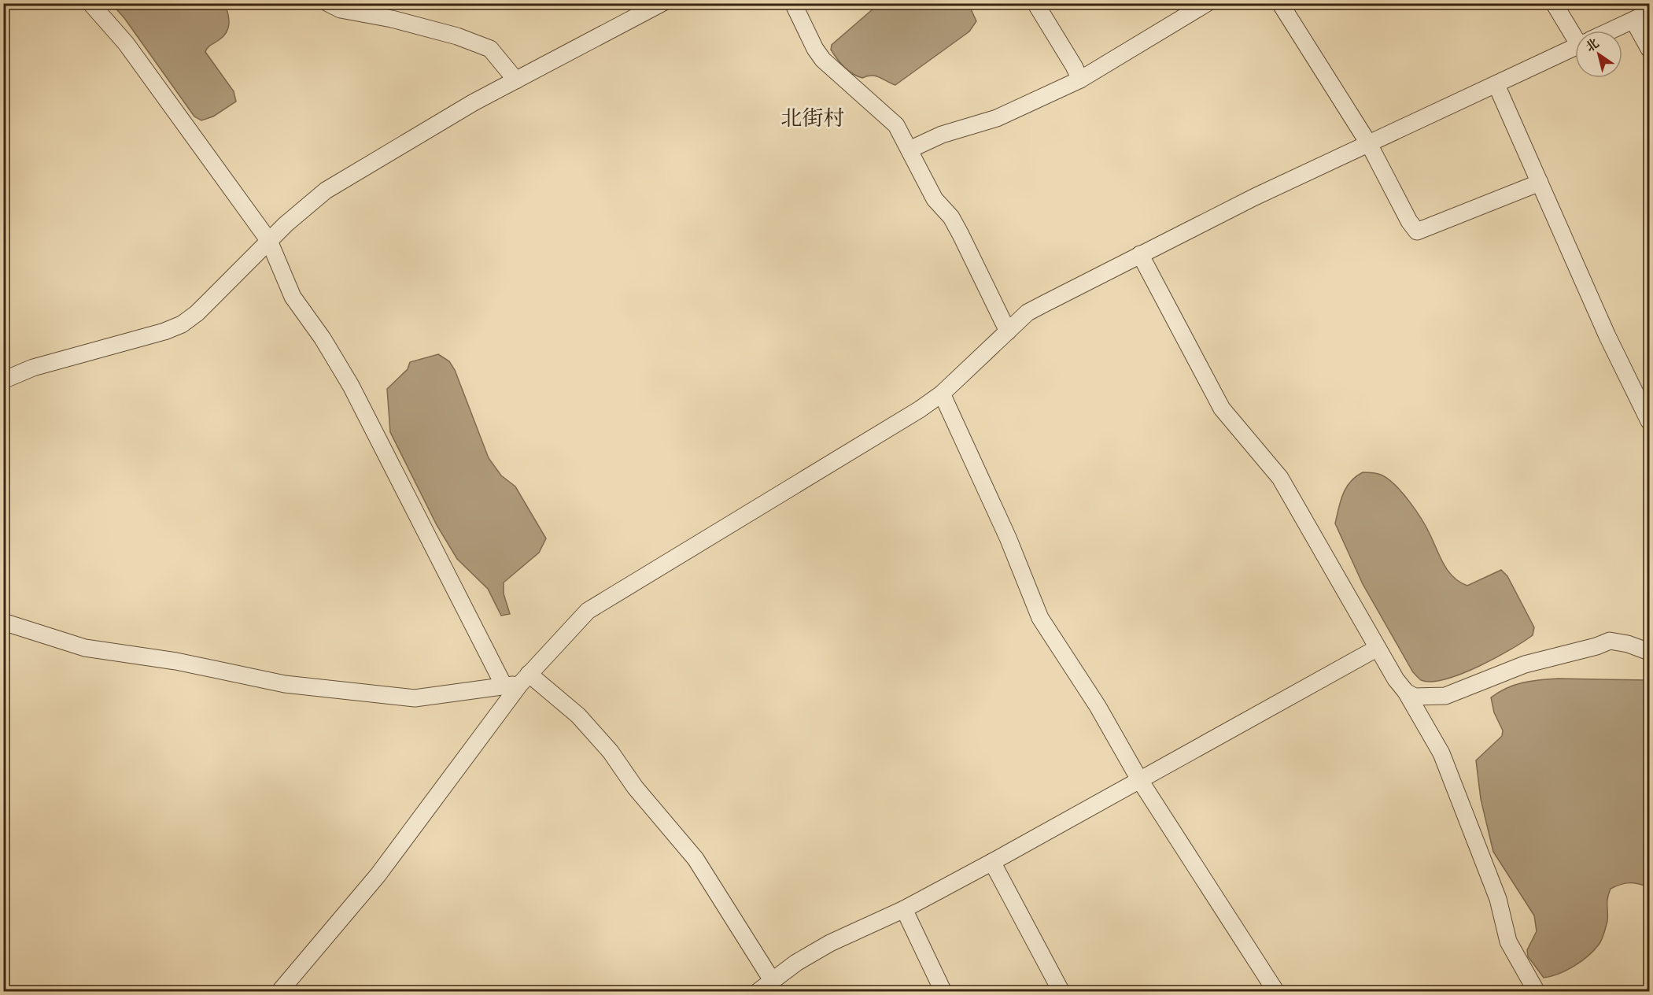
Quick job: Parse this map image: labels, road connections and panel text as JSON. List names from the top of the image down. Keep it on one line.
{"districts":["北街村"],"north":"top left"}
